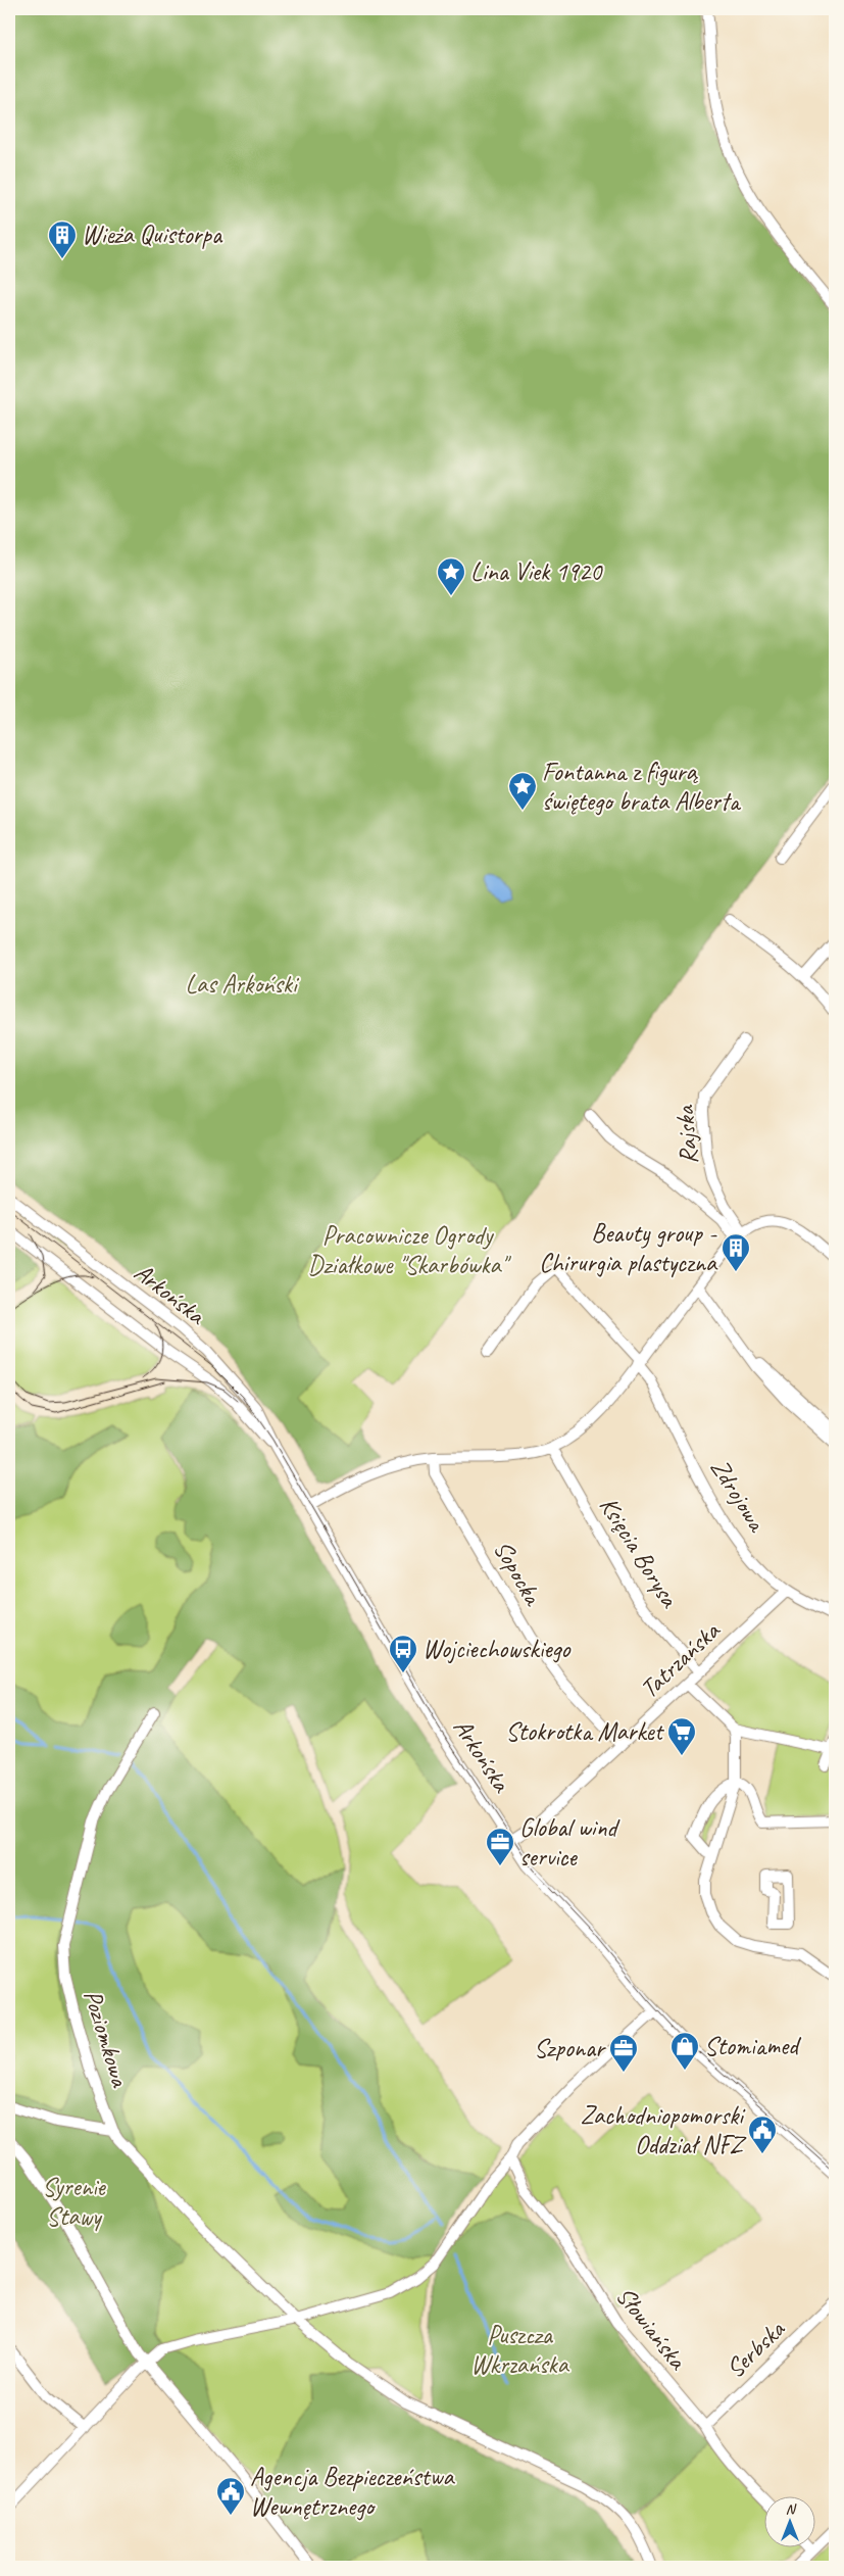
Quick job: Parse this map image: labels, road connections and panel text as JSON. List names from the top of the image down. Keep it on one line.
{"streets":{"street":["Rajska","Arkońska","Zdrojowa","Księcia Borysa","Sopocka","Tatrzańska","Poziomkowa","Słowiańska","Serbska"]},"crossings":[["Arkońska","Tatrzańska"],["Zdrojowa","Tatrzańska"],["Księcia Borysa","Tatrzańska"],["Sopocka","Tatrzańska"],["Słowiańska","Serbska"]],"parks":["Las Arkoński","Pracownicze Ogrody Działkowe \"Skarbówka\"","Syrenie Stawy","Puszcza Wkrzańska"],"places":{"building":["Wieża Quistorpa","Beauty group - Chirurgia plastyczna"],"place":["Lina Viek 1920","Fontanna z figurą świętego brata Alberta"],"bus stop":["Wojciechowskiego"],"supermarket":["Stokrotka Market"],"office":["Global wind service","Szponar"],"shop":["Stomiamed"],"public building":["Zachodniopomorski Oddział NFZ","Agencja Bezpieczeństwa Wewnętrznego"]},"north":"top"}
